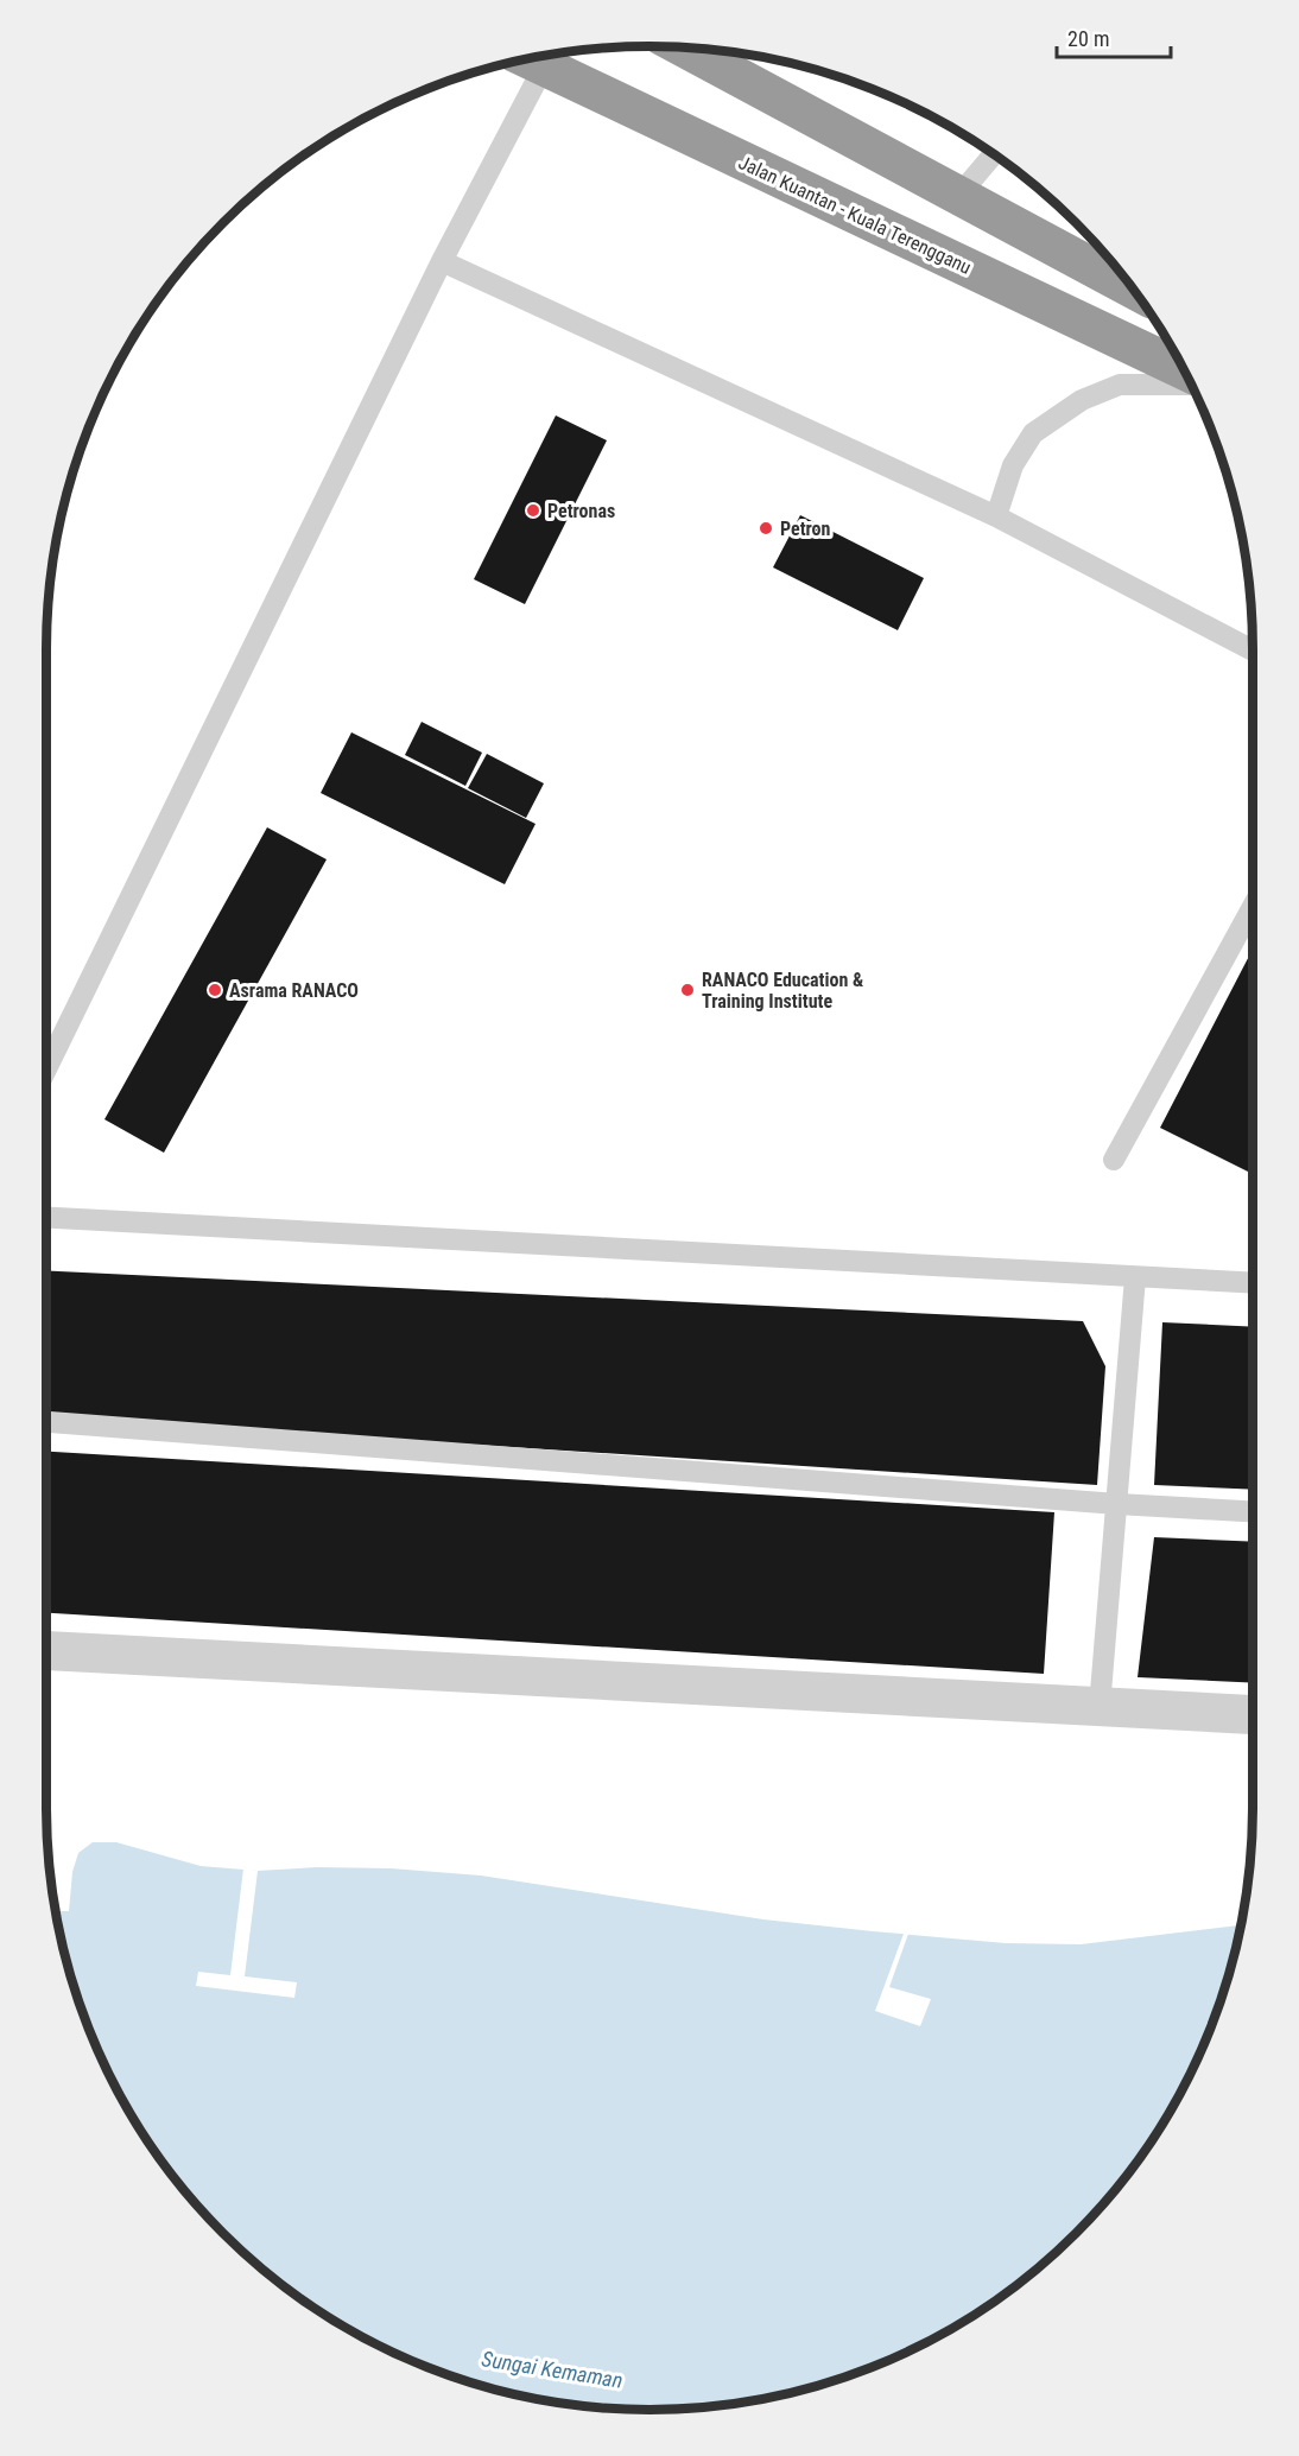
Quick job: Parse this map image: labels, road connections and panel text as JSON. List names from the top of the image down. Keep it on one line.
{"streets":{"highway":["Jalan Kuantan - Kuala Terengganu"]},"water":["Sungai Kemaman"],"places":["Petronas","Petron","Asrama RANACO","RANACO Education & Training Institute"],"scale_bar":"20 m"}
